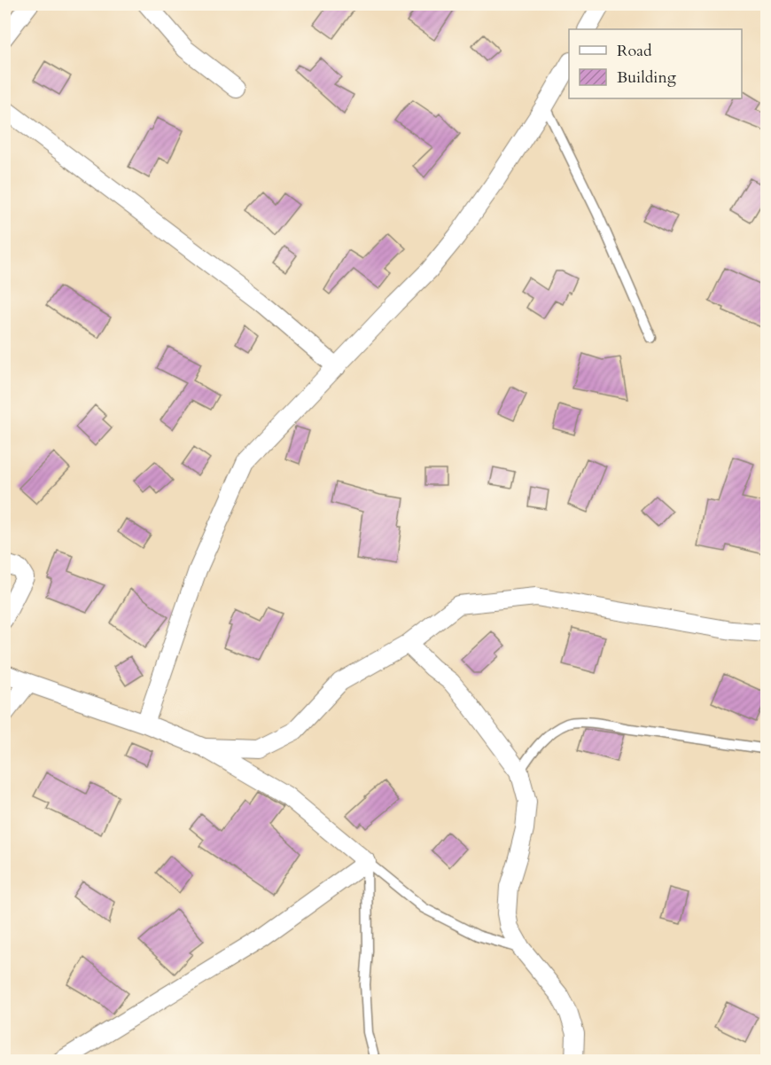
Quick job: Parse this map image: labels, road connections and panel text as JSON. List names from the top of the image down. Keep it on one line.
{"legend":["Road","Building"]}
